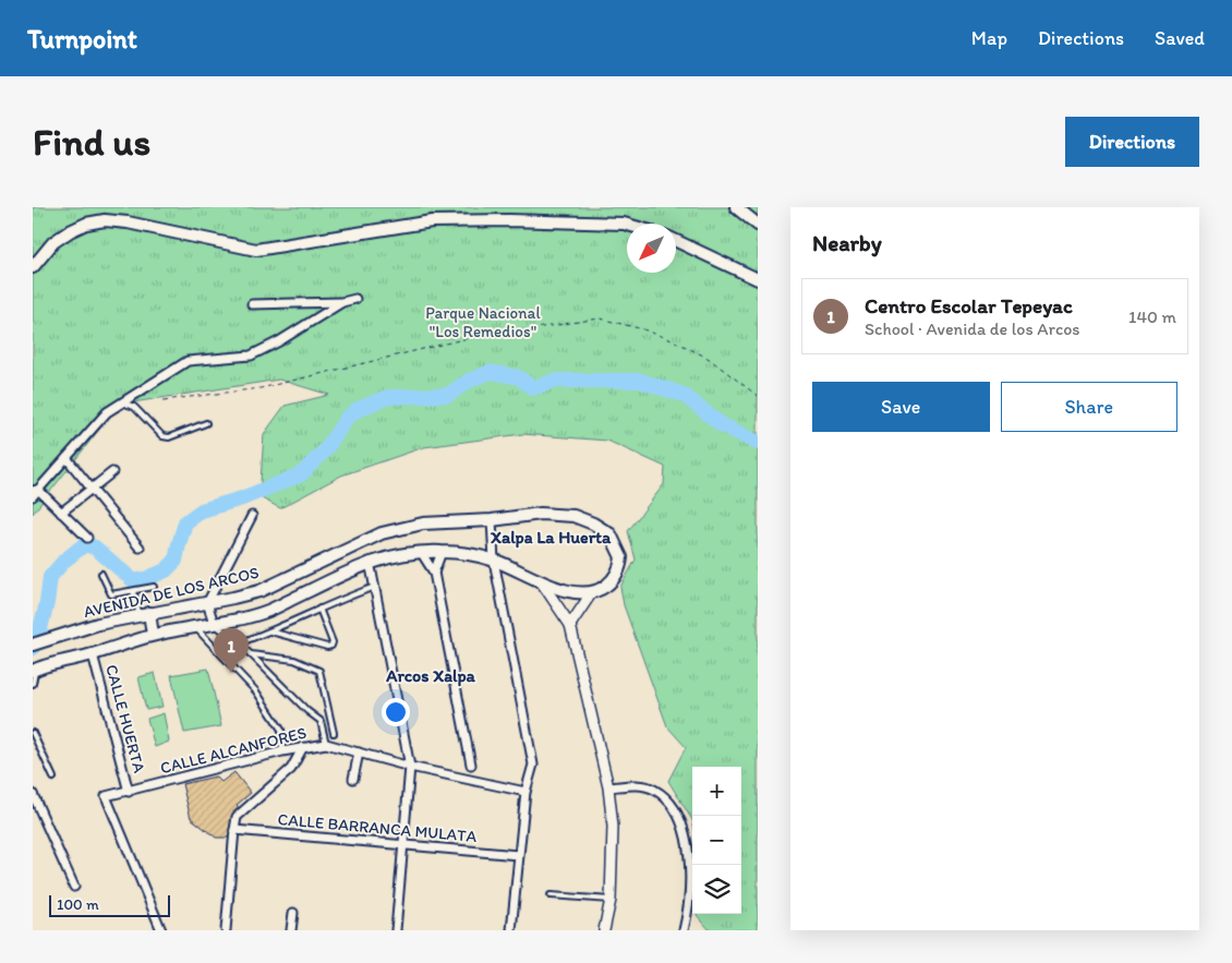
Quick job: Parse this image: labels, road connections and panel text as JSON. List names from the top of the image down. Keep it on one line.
{"streets":{"main road":["AVENIDA DE LOS ARCOS"],"street":["CALLE HUERTA","CALLE ALCANFORES","CALLE BARRANCA MULATA"]},"crossings":[["CALLE HUERTA","CALLE ALCANFORES"]],"districts":["Xalpa La Huerta","Arcos Xalpa"],"parks":["Parque Nacional \"Los Remedios\""],"scale_bar":"100 m","north":"bottom left","page":{"header":"Turnpoint","nav":["Map","Directions","Saved"],"buttons":["Directions",["Save","Share"]],"title":"Find us","heading":"Nearby","list":[{"mark":"1","name":"Centro Escolar Tepeyac","note":"School · Avenida de los Arcos","value":"140 m"}],"pins":"1","map_buttons":["+","−"],"scale":"100 m"}}
